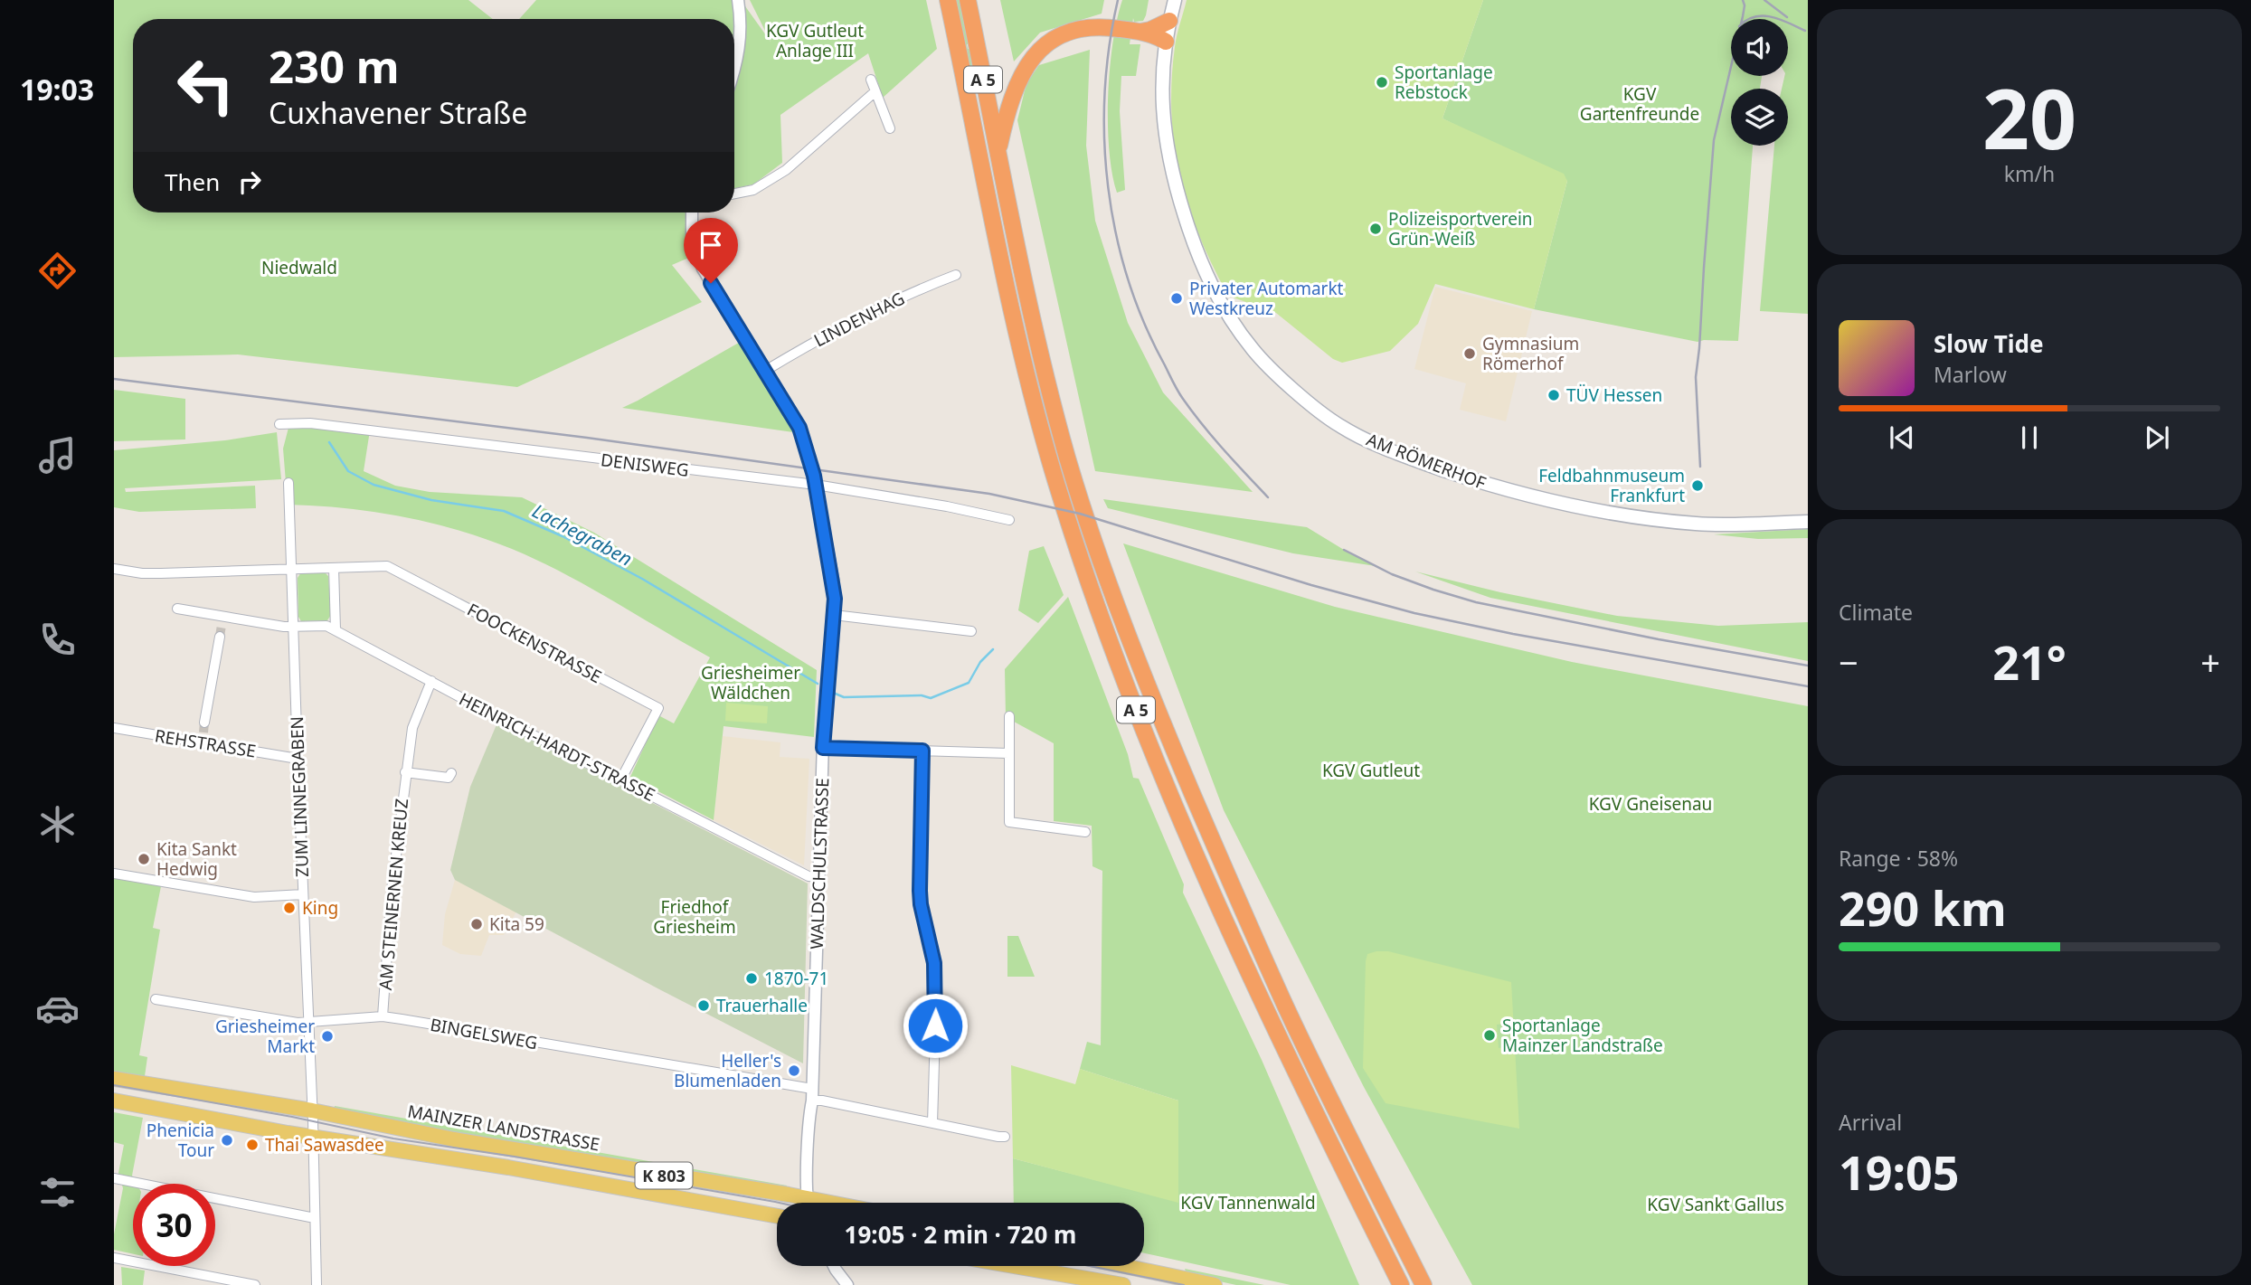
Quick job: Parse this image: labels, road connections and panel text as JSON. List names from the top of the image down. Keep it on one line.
{"streets":{"highway":["A 5"],"main road":["AM RÖMERHOF","MAINZER LANDSTRASSE","K 803"],"street":["LINDENHAG","DENISWEG","FOOCKENSTRASSE","REHSTRASSE","HEINRICH-HARDT-STRASSE","ZUM LINNEGRABEN","WALDSCHULSTRASSE","AM STEINERNEN KREUZ","BINGELSWEG"]},"crossings":[["LINDENHAG","WALDSCHULSTRASSE"],["DENISWEG","WALDSCHULSTRASSE"],["FOOCKENSTRASSE","HEINRICH-HARDT-STRASSE"],["FOOCKENSTRASSE","ZUM LINNEGRABEN"],["REHSTRASSE","ZUM LINNEGRABEN"],["HEINRICH-HARDT-STRASSE","ZUM LINNEGRABEN"],["HEINRICH-HARDT-STRASSE","WALDSCHULSTRASSE"],["HEINRICH-HARDT-STRASSE","AM STEINERNEN KREUZ"],["ZUM LINNEGRABEN","BINGELSWEG"],["ZUM LINNEGRABEN","MAINZER LANDSTRASSE"],["ZUM LINNEGRABEN","K 803"],["WALDSCHULSTRASSE","BINGELSWEG"],["WALDSCHULSTRASSE","MAINZER LANDSTRASSE"],["AM STEINERNEN KREUZ","BINGELSWEG"]],"water":["Lachegraben"],"parks":["KGV Gutleut Anlage III","KGV Gartenfreunde","Niedwald","Griesheimer Wäldchen","KGV Gutleut","KGV Gneisenau","Friedhof Griesheim","KGV Tannenwald","KGV Sankt Gallus"],"places":["Sportanlage Rebstock","Polizeisportverein Grün-Weiß","Privater Automarkt Westkreuz","Gymnasium Römerhof","TÜV Hessen","Feldbahnmuseum Frankfurt","Kita Sankt Hedwig","King","Kita 59","1870-71","Trauerhalle","Sportanlage Mainzer Landstraße","Griesheimer Markt","Heller's Blumenladen","Phenicia Tour","Thai Sawasdee"],"page":{"tabs":"19:03","tile":[["20","km/h"],"Climate",["Range · 58%","290 km"],["Arrival","19:05"]],"turn":["230 m","Cuxhavener Straße"],"then":"Then","song":["Slow Tide","Marlow"],"heat":["−","21°","+"],"limit":"30","trip":"19:05 · 2 min · 720 m"}}
